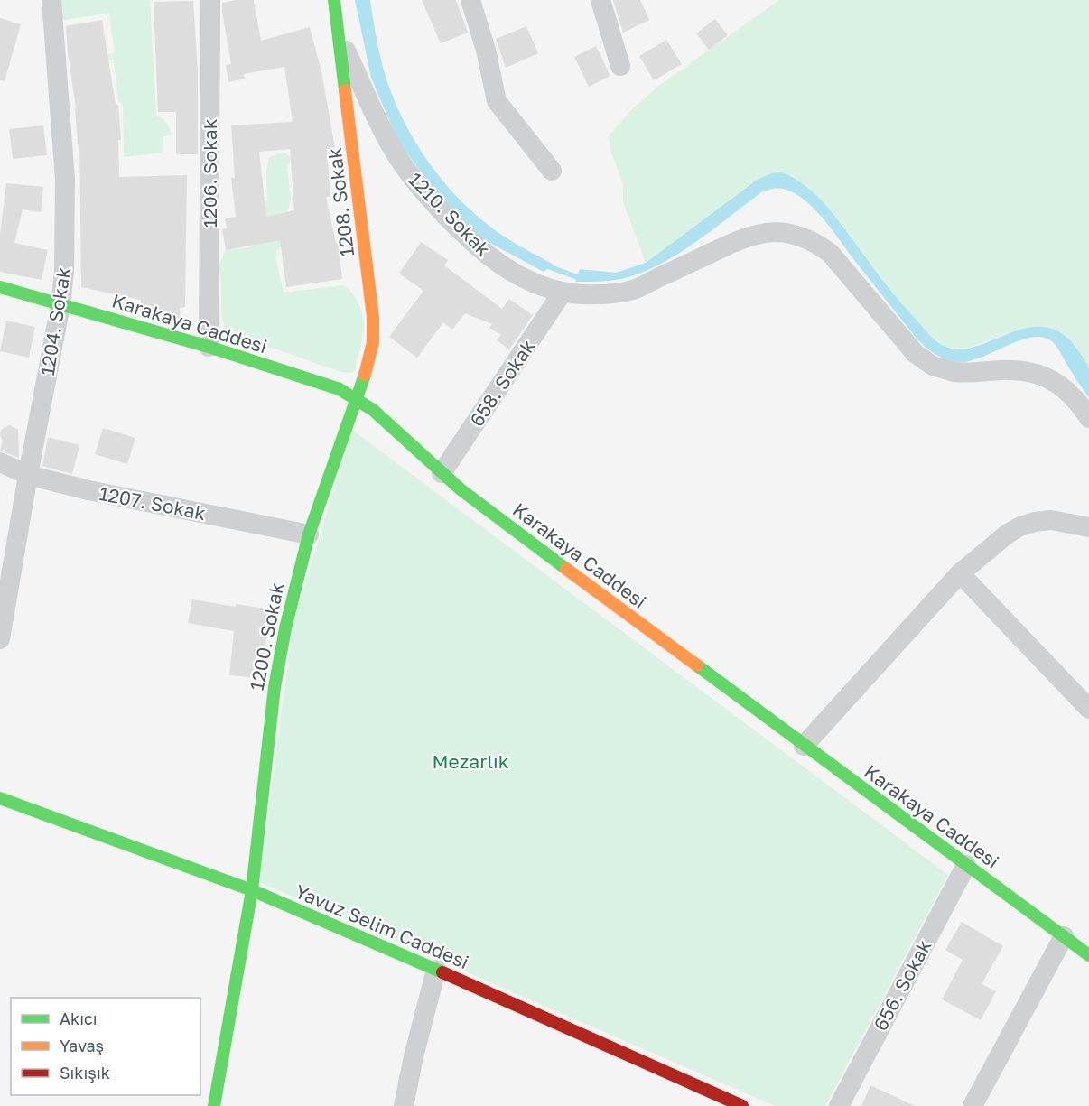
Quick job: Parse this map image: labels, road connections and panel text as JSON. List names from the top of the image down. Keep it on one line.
{"streets":{"street":["1206. Sokak","1208. Sokak","1210. Sokak","1204. Sokak","Karakaya Caddesi","658. Sokak","1207. Sokak","1200. Sokak","Yavuz Selim Caddesi","656. Sokak"]},"crossings":[["1206. Sokak","Karakaya Caddesi"],["1208. Sokak","1210. Sokak"],["1208. Sokak","Karakaya Caddesi"],["1208. Sokak","1200. Sokak"],["1210. Sokak","658. Sokak"],["1204. Sokak","Karakaya Caddesi"],["1204. Sokak","1207. Sokak"],["Karakaya Caddesi","658. Sokak"],["Karakaya Caddesi","1200. Sokak"],["Karakaya Caddesi","656. Sokak"],["1207. Sokak","1200. Sokak"],["1200. Sokak","Yavuz Selim Caddesi"]],"parks":["Mezarlık"],"legend":["Akıcı","Yavaş","Sıkışık"]}
